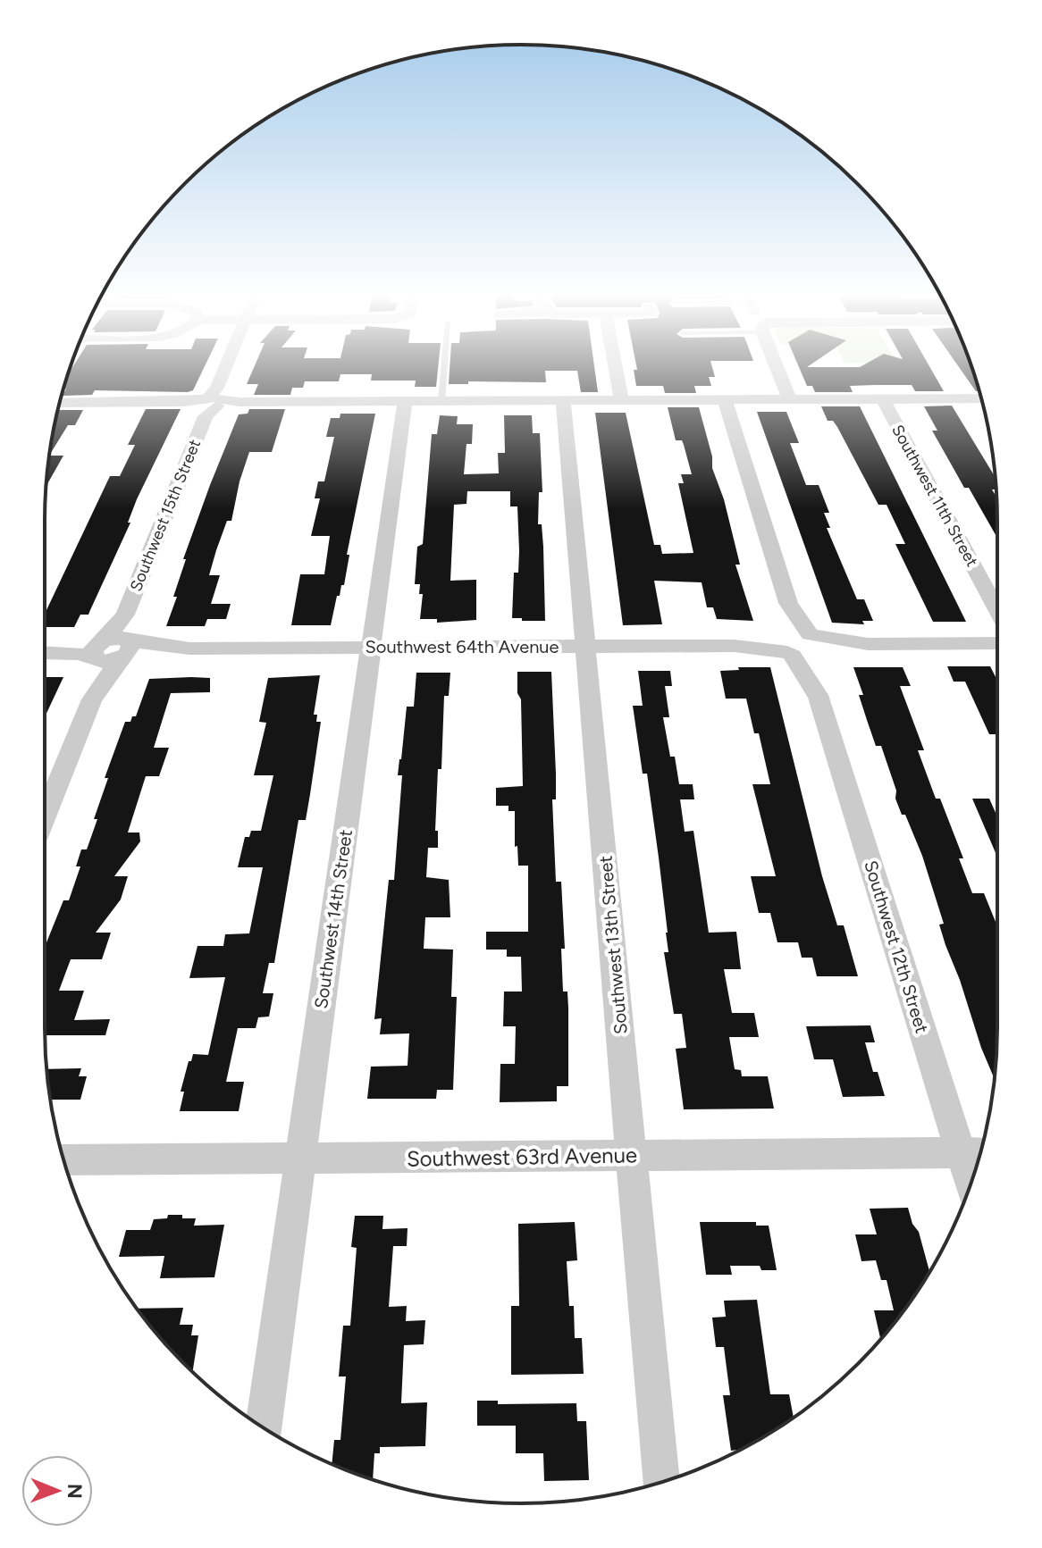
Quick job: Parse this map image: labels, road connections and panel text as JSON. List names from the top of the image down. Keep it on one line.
{"streets":{"street":["Southwest 11th Street","Southwest 15th Street","Southwest 64th Avenue","Southwest 14th Street","Southwest 13th Street","Southwest 12th Street","Southwest 63rd Avenue"]},"crossings":[["Southwest 15th Street","Southwest 64th Avenue"],["Southwest 64th Avenue","Southwest 14th Street"],["Southwest 64th Avenue","Southwest 13th Street"],["Southwest 64th Avenue","Southwest 12th Street"],["Southwest 14th Street","Southwest 63rd Avenue"],["Southwest 13th Street","Southwest 63rd Avenue"],["Southwest 12th Street","Southwest 63rd Avenue"]],"north":"right"}
